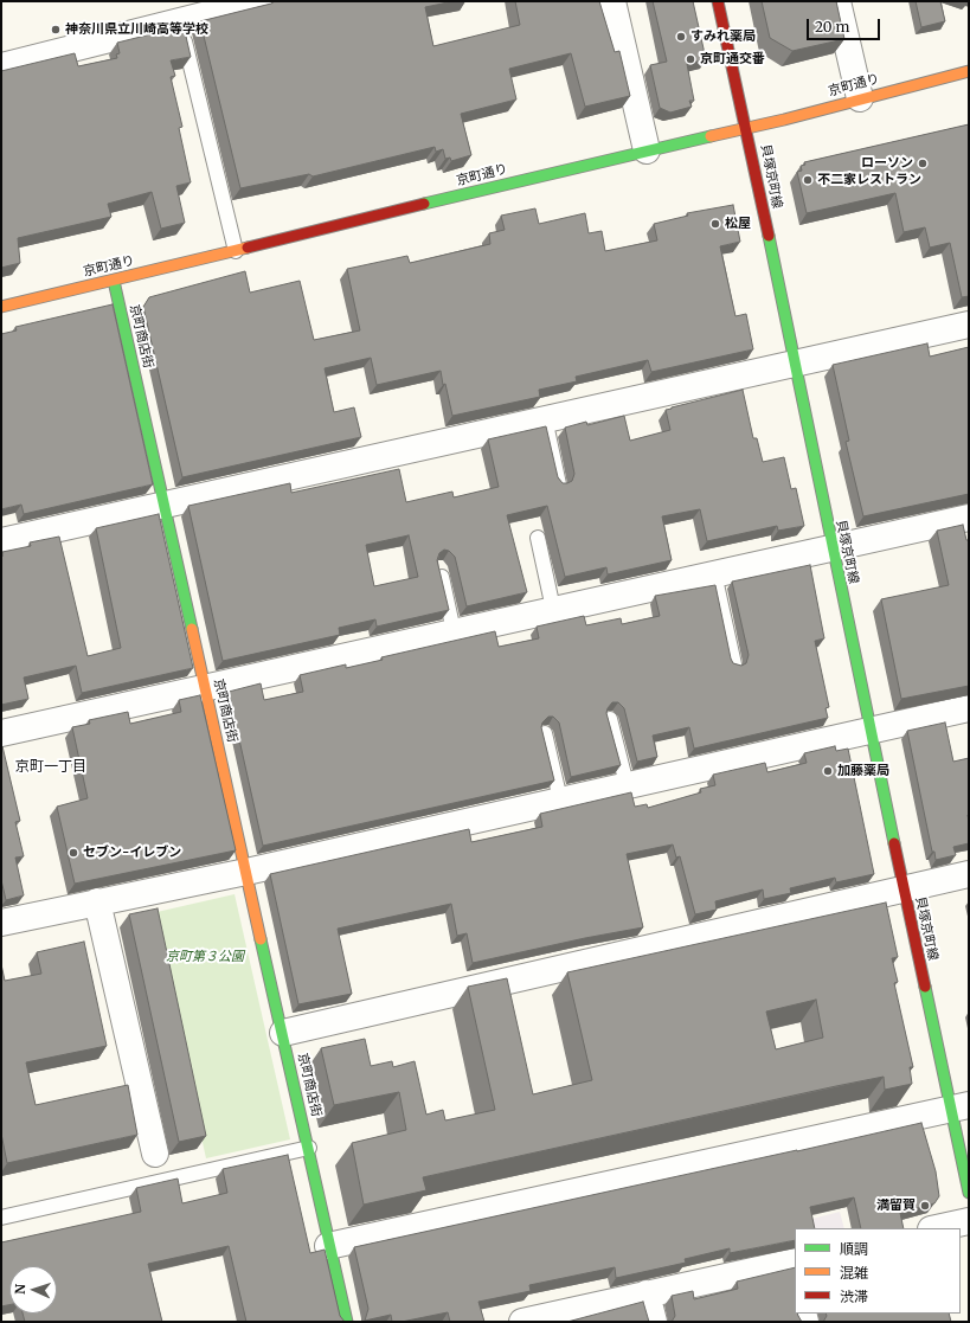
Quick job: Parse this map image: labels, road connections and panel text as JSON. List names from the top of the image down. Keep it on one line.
{"streets":{"street":["京町通り","貝塚京町線","京町商店街"]},"crossings":[["京町通り","貝塚京町線"],["京町通り","京町商店街"]],"districts":["京町一丁目"],"parks":["京町第３公園"],"places":["神奈川県立川崎高等学校","すみれ薬局","京町通交番","ローソン","不二家レストラン","松屋","加藤薬局","セブン-イレブン","満留賀"],"legend":["順調","混雑","渋滞"],"scale_bar":"20 m","north":"left"}
